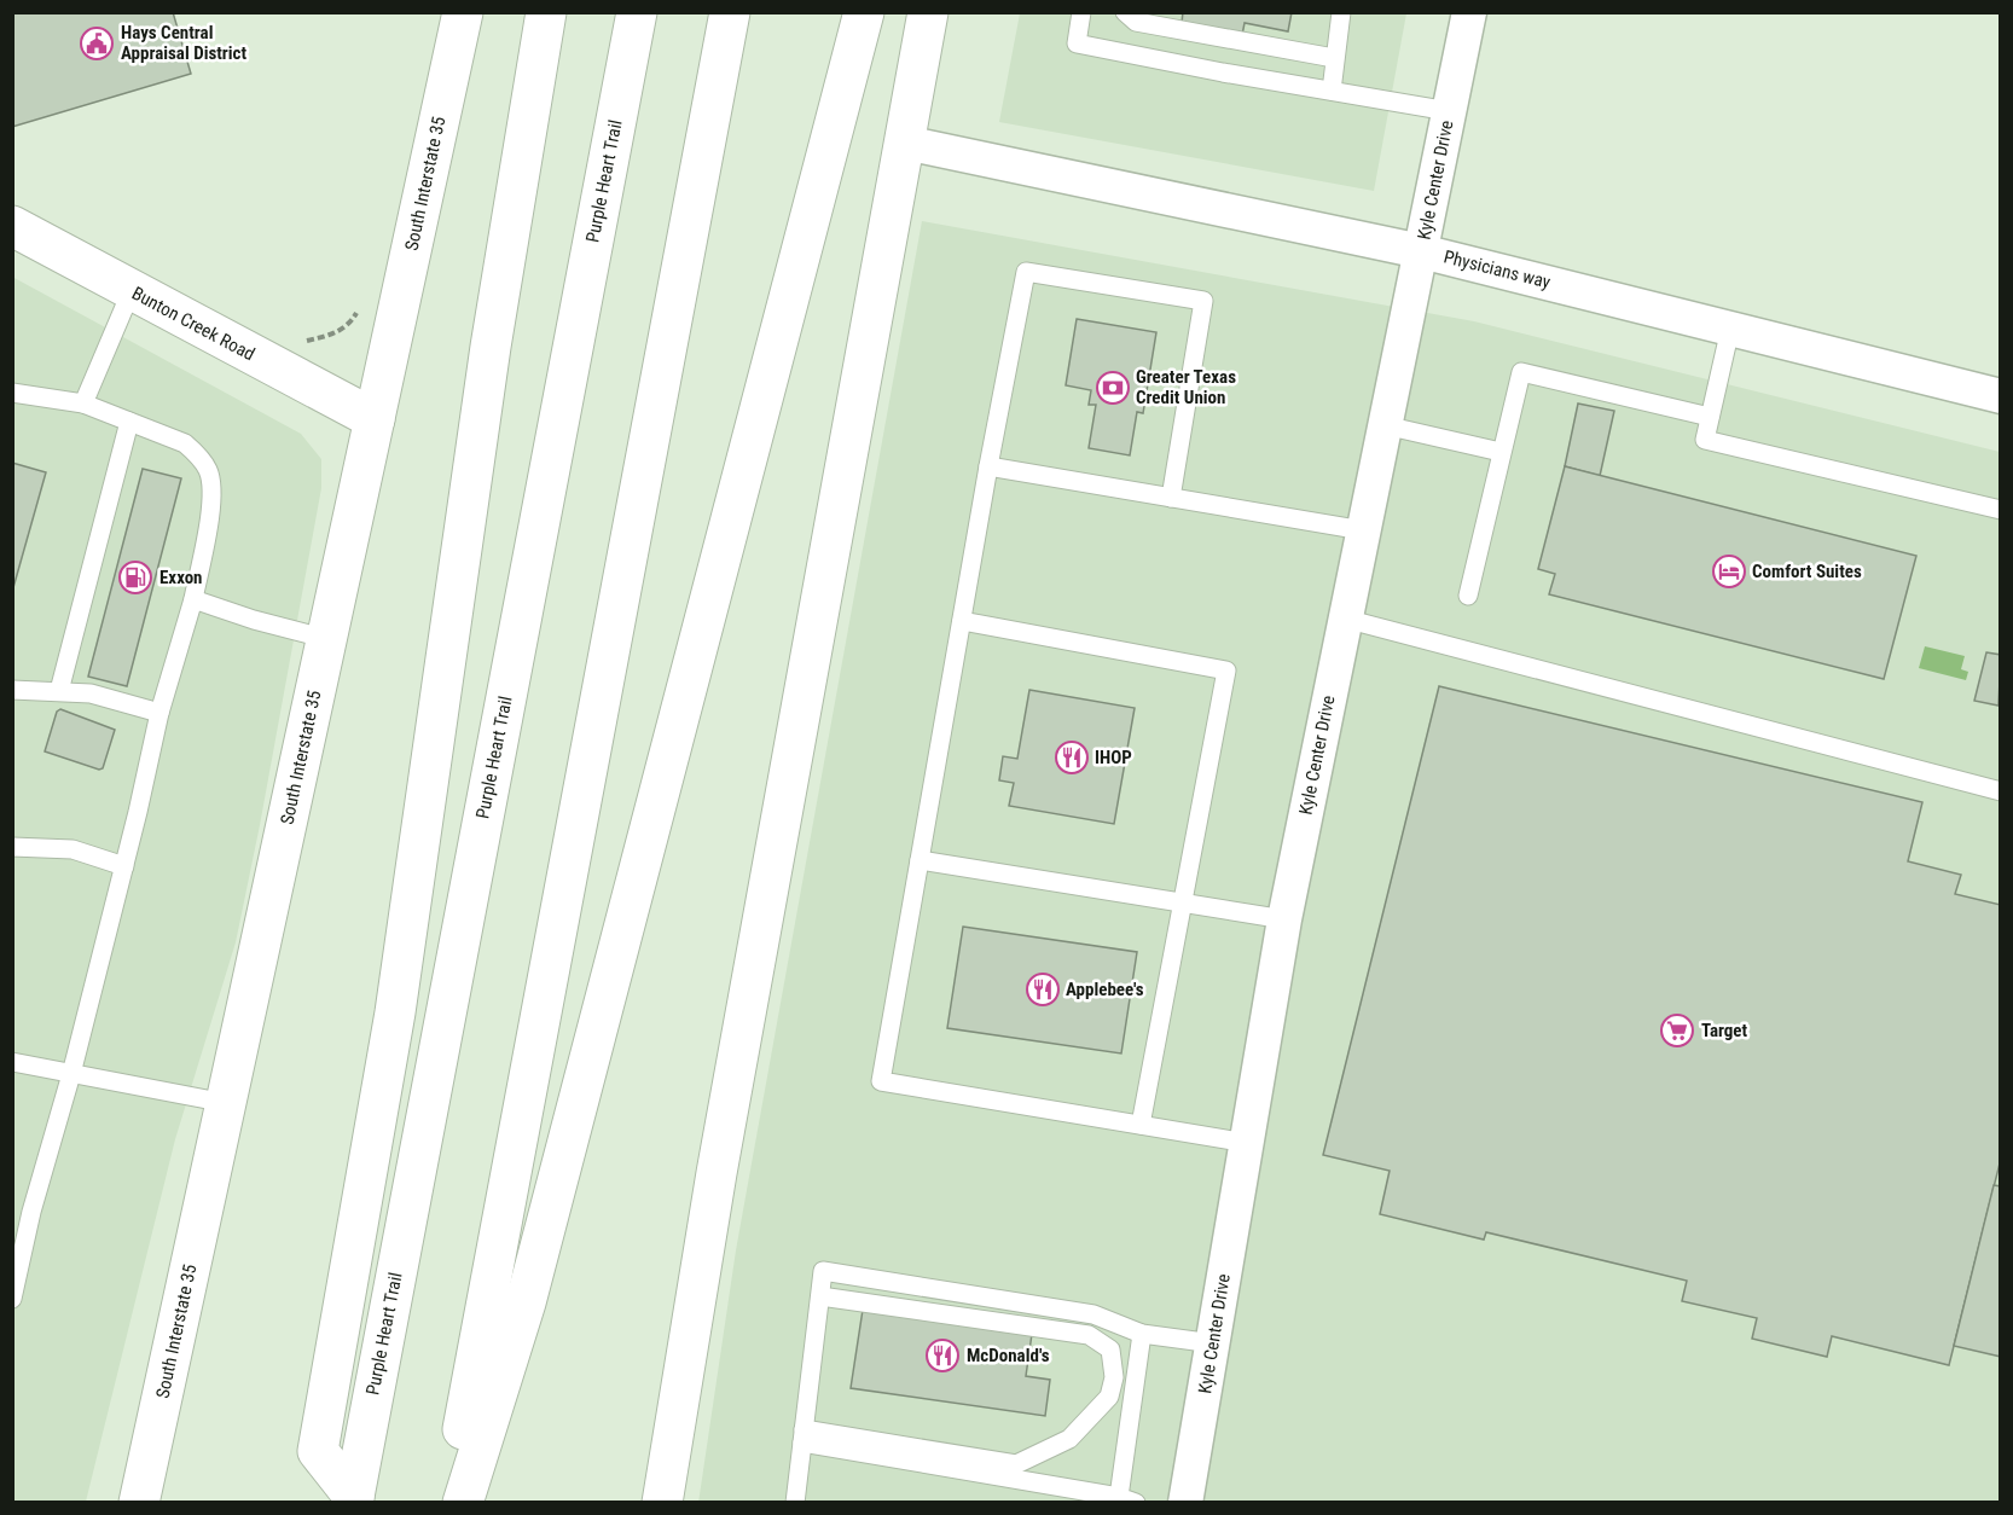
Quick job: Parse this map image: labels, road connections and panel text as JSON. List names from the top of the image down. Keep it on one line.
{"streets":{"main road":["Purple Heart Trail","South Interstate 35","Bunton Creek Road"],"street":["Kyle Center Drive","Physicians way"]},"crossings":[["Kyle Center Drive","Physicians way"],["South Interstate 35","Bunton Creek Road"]],"places":{"public building":["Hays Central Appraisal District"],"bank":["Greater Texas Credit Union"],"hotel":["Comfort Suites"],"fuel station":["Exxon"],"restaurant":["IHOP","Applebee's","McDonald's"],"supermarket":["Target"]}}
